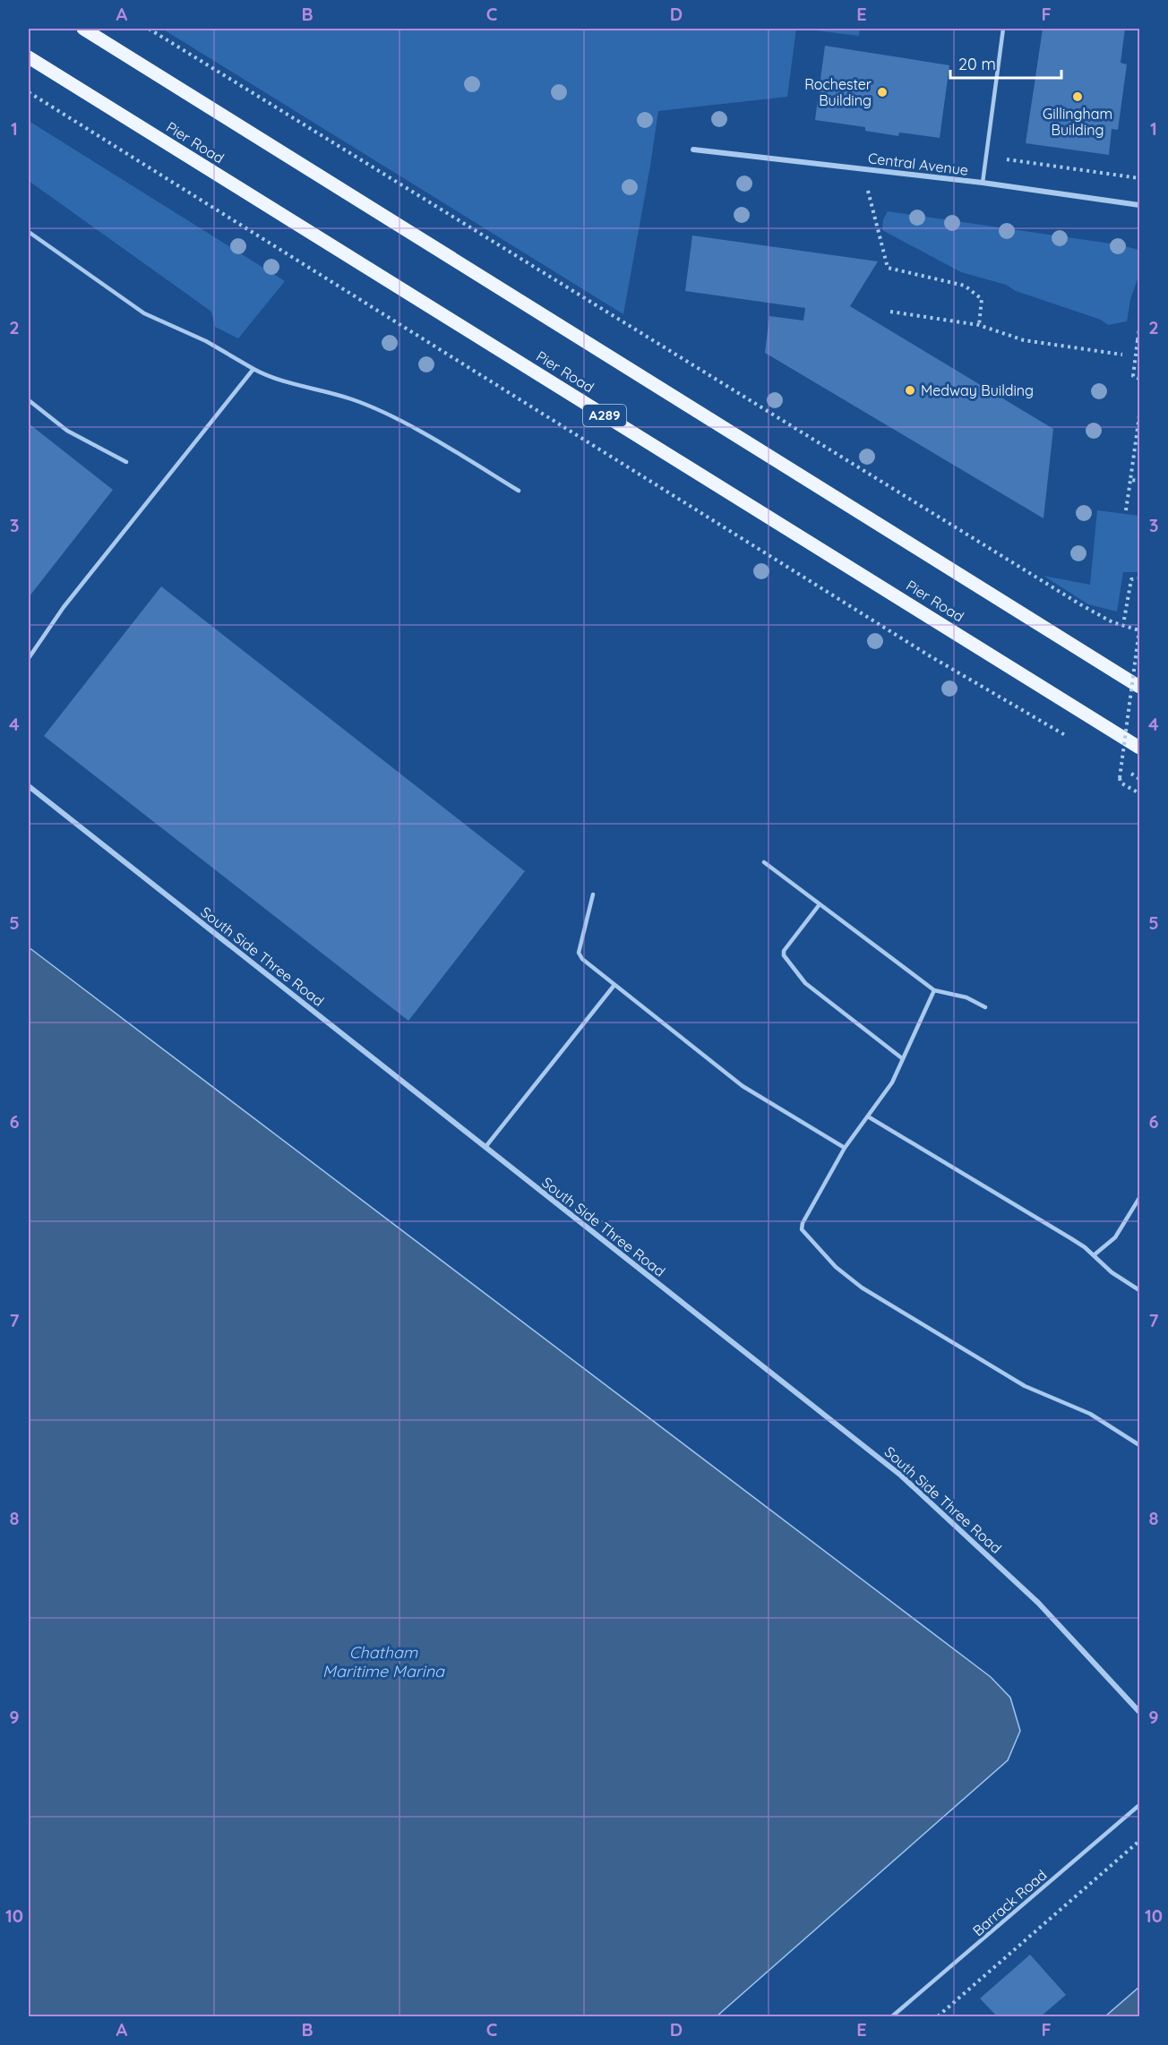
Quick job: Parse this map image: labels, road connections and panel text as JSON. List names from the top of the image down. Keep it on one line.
{"streets":{"main road":["Pier Road","A289"],"street":["Central Avenue","South Side Three Road"],"lane":["Barrack Road"]},"water":["Chatham Maritime Marina"],"places":["Rochester Building","Gillingham Building","Medway Building"],"scale_bar":"20 m","grid":{"columns":["A","B","C","D","E","F"],"rows":["1","2","3","4","5","6","7","8","9","10"]}}
